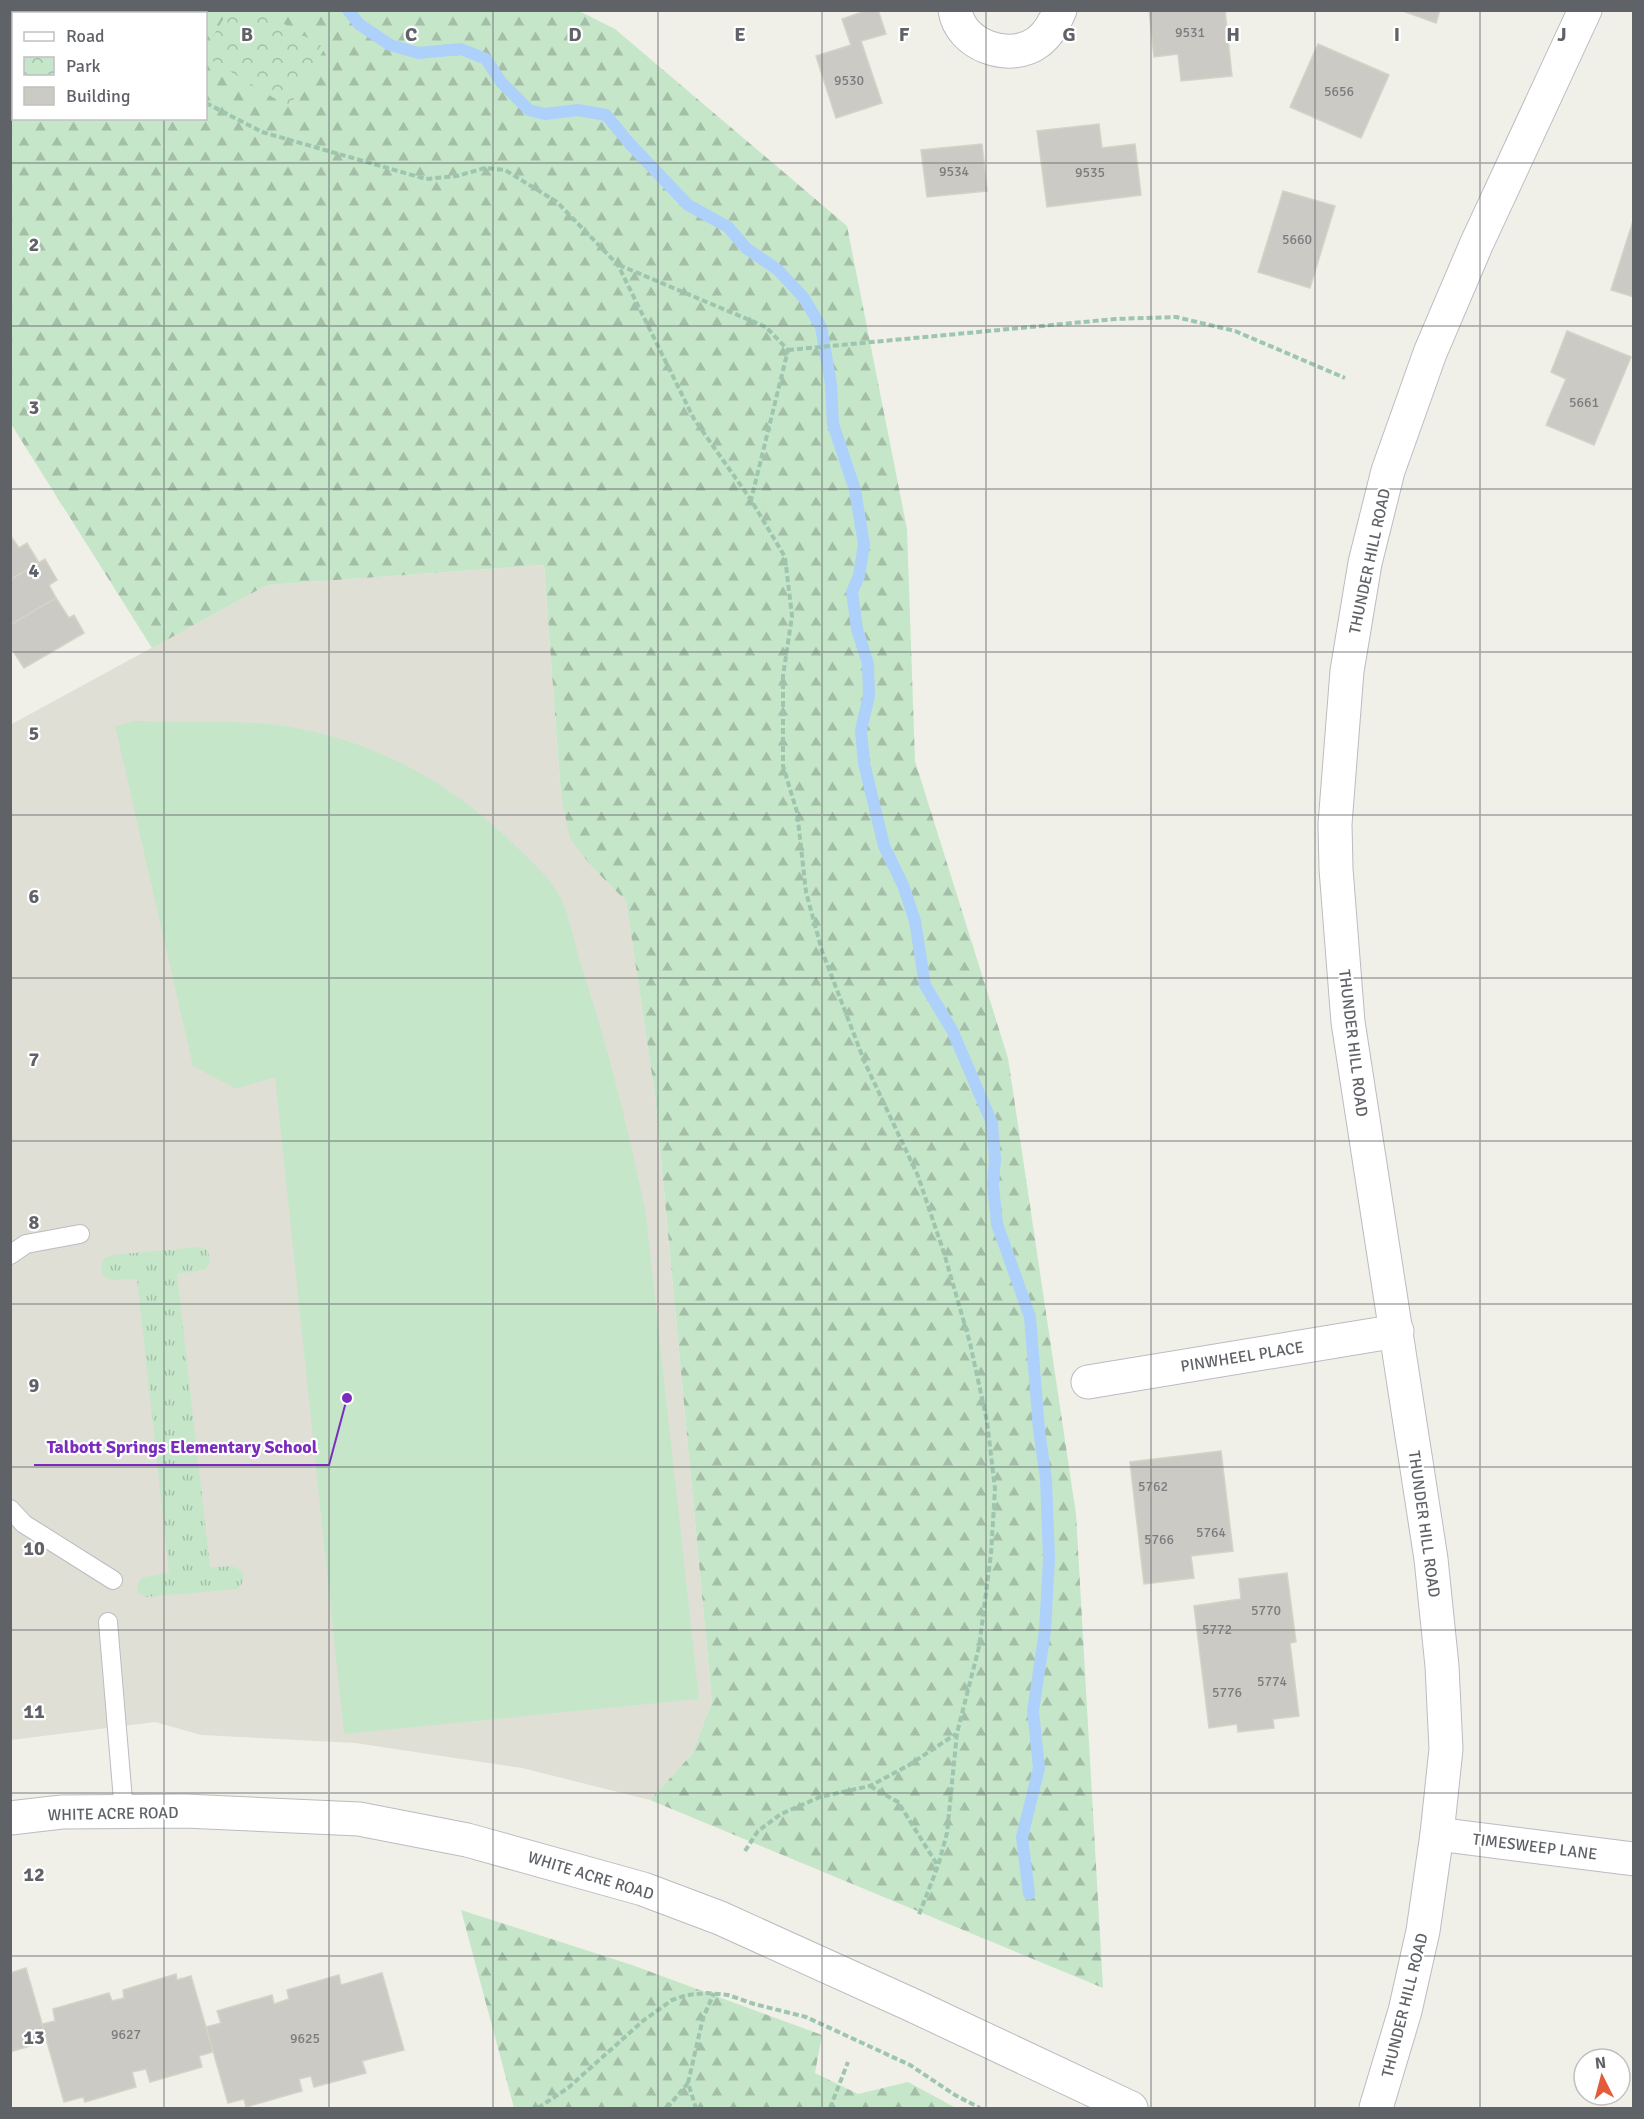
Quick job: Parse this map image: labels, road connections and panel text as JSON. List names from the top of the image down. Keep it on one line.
{"streets":{"street":["THUNDER HILL ROAD","PINWHEEL PLACE","WHITE ACRE ROAD","TIMESWEEP LANE"]},"crossings":[["THUNDER HILL ROAD","PINWHEEL PLACE"],["THUNDER HILL ROAD","TIMESWEEP LANE"]],"places":["Talbott Springs Elementary School"],"house_numbers":["9531","9530","5656","9534","9535","5660","5661","5762","5764","5766","5770","5772","5774","5776","9627","9625"],"legend":["Road","Park","Building"],"north":"top","grid":{"columns":["B","C","D","E","F","G","H","I","J"],"rows":["2","3","4","5","6","7","8","9","10","11","12","13"]}}
